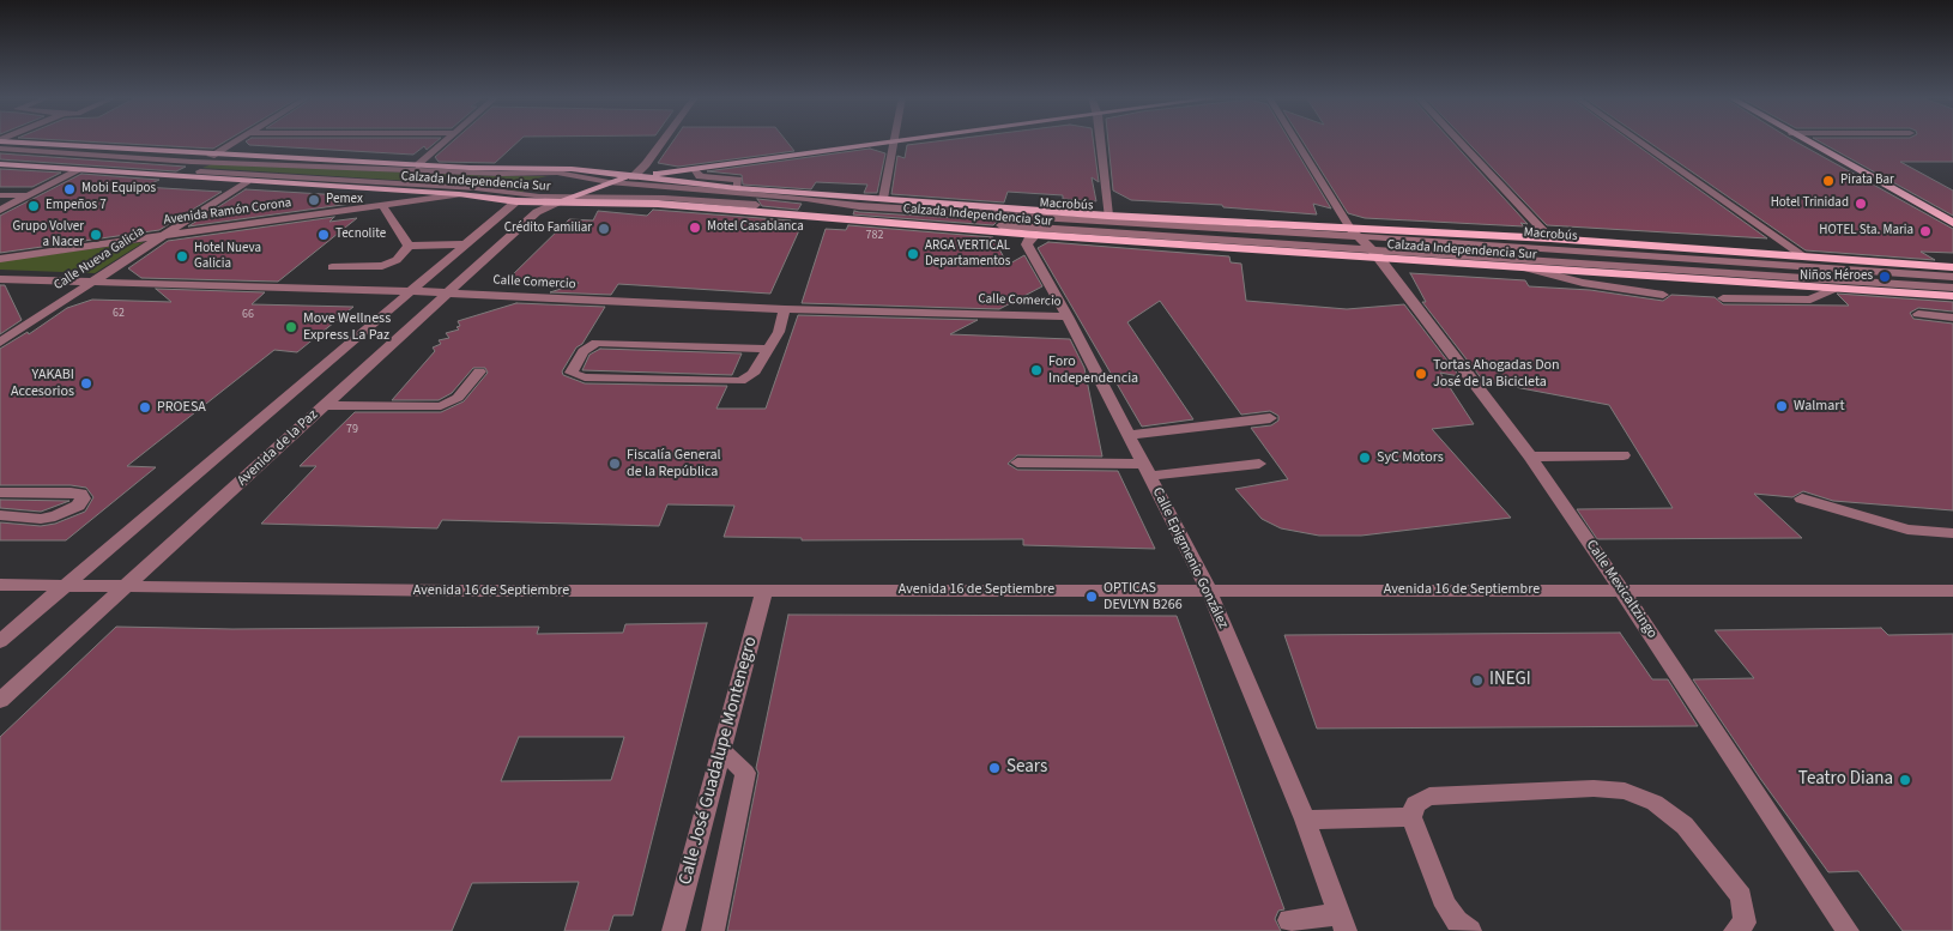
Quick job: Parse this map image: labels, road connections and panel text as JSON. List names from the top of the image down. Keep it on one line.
{"streets":{"main road":["Calzada Independencia Sur"],"street":["Macrobús","Avenida Ramón Corona","Calle Nueva Galicia","Calle Comercio","Avenida de la Paz","Calle Epigmenio González","Avenida 16 de Septiembre","Calle Mexicaltzingo","Calle José Guadalupe Montenegro"]},"crossings":[["Calzada Independencia Sur","Macrobús"],["Calzada Independencia Sur","Avenida Ramón Corona"],["Calzada Independencia Sur","Calle Nueva Galicia"],["Calzada Independencia Sur","Avenida de la Paz"],["Calzada Independencia Sur","Calle Epigmenio González"],["Calzada Independencia Sur","Calle Mexicaltzingo"],["Macrobús","Calle Mexicaltzingo"],["Avenida Ramón Corona","Calle Nueva Galicia"],["Calle Nueva Galicia","Calle Comercio"],["Calle Comercio","Avenida de la Paz"],["Calle Comercio","Calle Epigmenio González"],["Avenida de la Paz","Avenida 16 de Septiembre"],["Calle Epigmenio González","Avenida 16 de Septiembre"],["Avenida 16 de Septiembre","Calle Mexicaltzingo"],["Avenida 16 de Septiembre","Calle José Guadalupe Montenegro"]],"places":["Pirata Bar","Mobi Equipos","Pemex","Hotel Trinidad","Empeños 7","Motel Casablanca","Crédito Familiar","HOTEL Sta. Maria","Grupo Volver a Nacer","Tecnolite","ARGA VERTICAL Departamentos","Hotel Nueva Galicia","Niños Héroes","Move Wellness Express La Paz","Foro Independencia","Tortas Ahogadas Don José de la Bicicleta","YAKABI Accesorios","Walmart","PROESA","SyC Motors","Fiscalía General de la República","OPTICAS DEVLYN B266","INEGI","Sears","Teatro Diana"],"house_numbers":["782","62","66","79"]}
